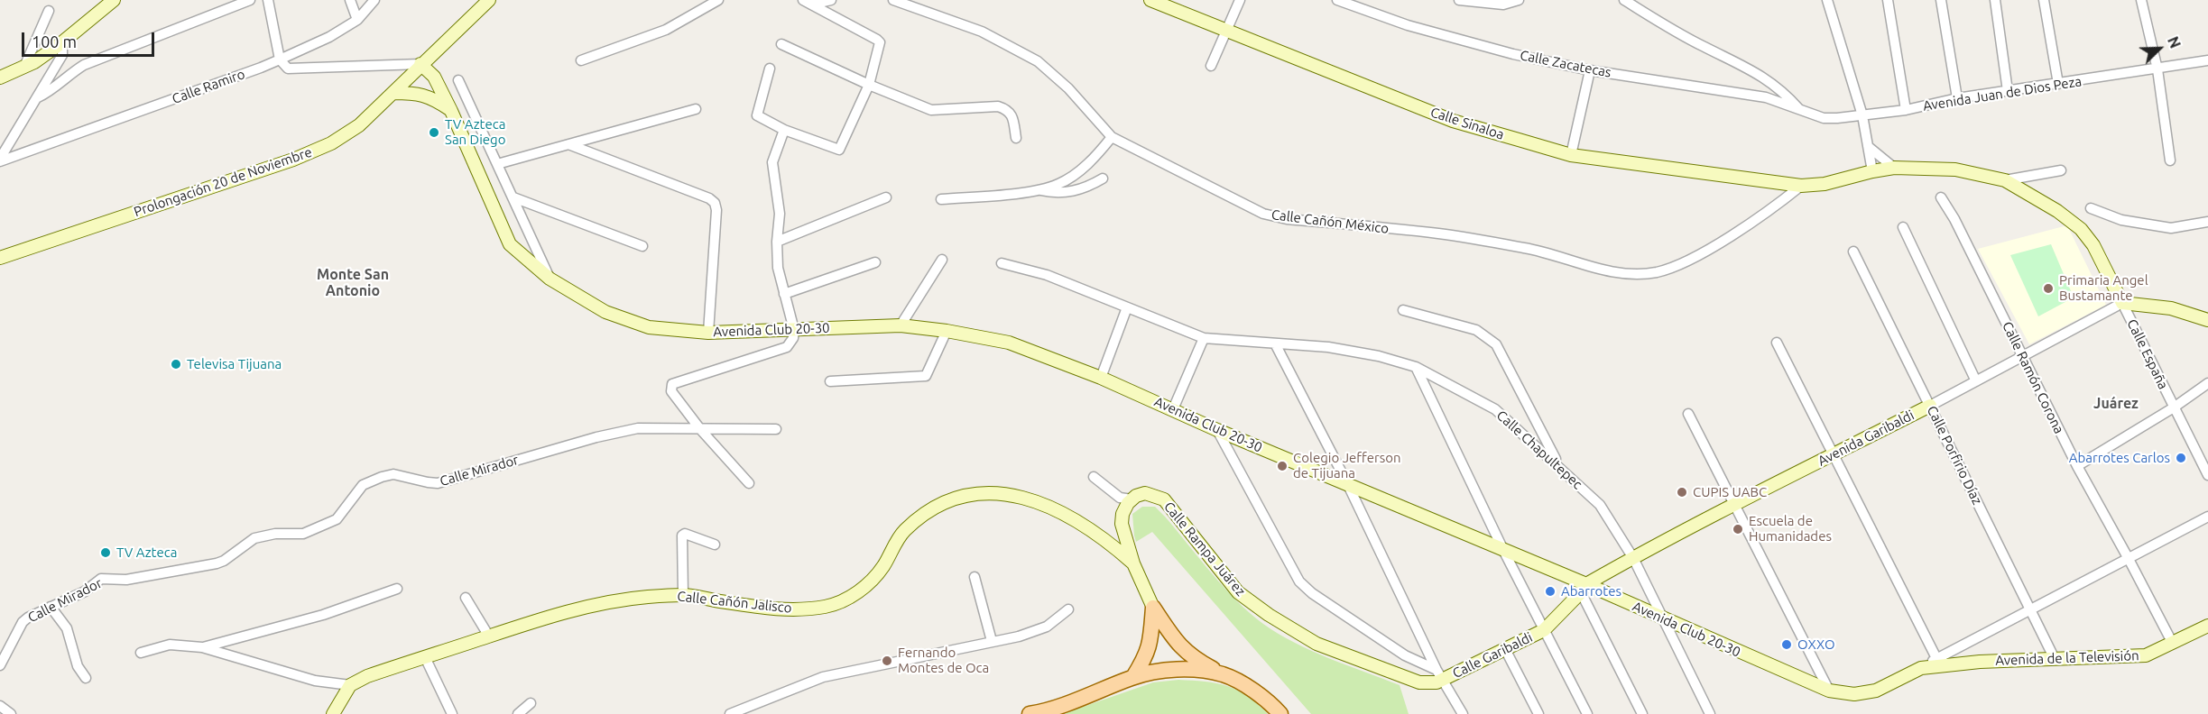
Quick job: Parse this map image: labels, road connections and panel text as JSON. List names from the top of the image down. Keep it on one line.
{"streets":{"street":["Calle Zacatecas","Calle Ramiro","Avenida Juan de Dios Peza","Calle Sinaloa","Prolongación 20 de Noviembre","Calle Cañón México","Avenida Club 20-30","Calle España","Calle Ramón Corona","Avenida Garibaldi","Calle Chapultepec","Calle Porfirio Díaz","Calle Mirador","Calle Rampa Juárez","Calle Cañón Jalisco","Calle Garibaldi","Avenida de la Televisión"]},"crossings":[["Calle Zacatecas","Avenida Juan de Dios Peza"],["Calle Sinaloa","Calle Cañón México"],["Calle Sinaloa","Calle España"],["Avenida Club 20-30","Avenida Garibaldi"],["Avenida Club 20-30","Calle Chapultepec"],["Avenida Club 20-30","Avenida de la Televisión"],["Calle España","Avenida Garibaldi"],["Calle Ramón Corona","Avenida Garibaldi"],["Calle Ramón Corona","Avenida de la Televisión"],["Avenida Garibaldi","Calle Chapultepec"],["Avenida Garibaldi","Calle Porfirio Díaz"],["Avenida Garibaldi","Calle Garibaldi"],["Calle Porfirio Díaz","Avenida de la Televisión"],["Calle Rampa Juárez","Calle Garibaldi"]],"districts":["Monte San Antonio","Juárez"],"places":["TV Azteca San Diego","Primaria Angel Bustamante","Televisa Tijuana","Abarrotes Carlos","Colegio Jefferson de Tijuana","CUPIS UABC","Escuela de Humanidades","TV Azteca","Abarrotes","OXXO","Fernando Montes de Oca"],"scale_bar":"100 m","north":"top right"}
